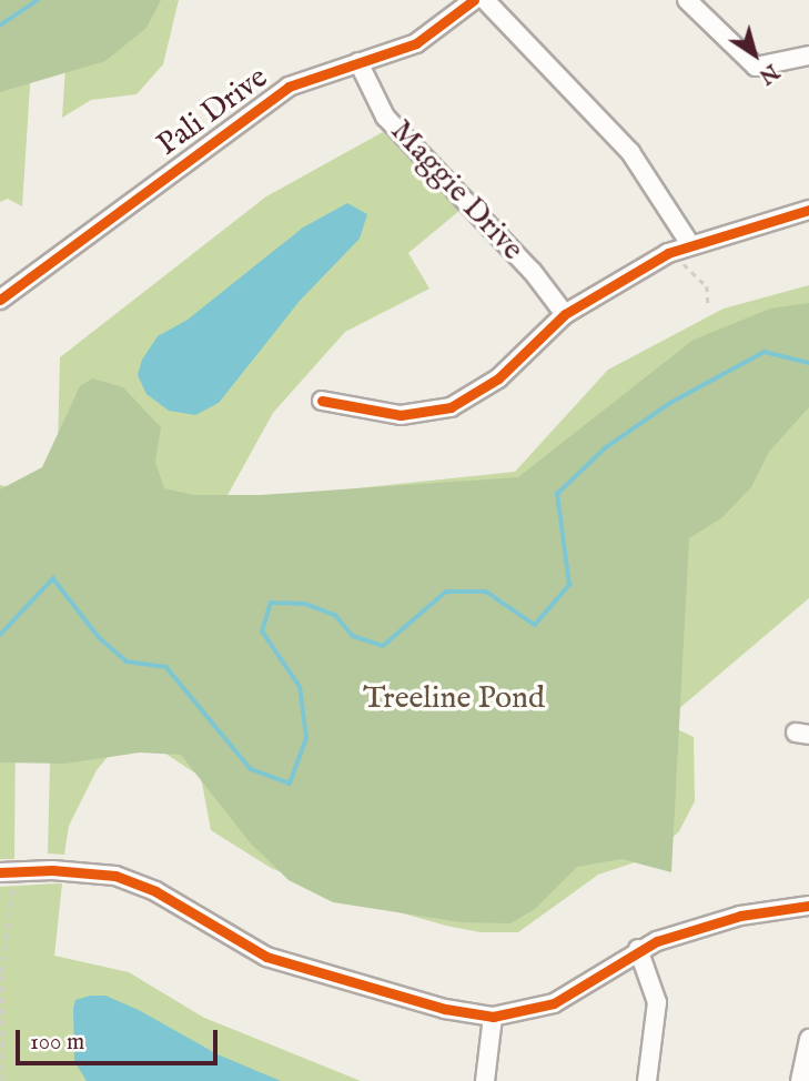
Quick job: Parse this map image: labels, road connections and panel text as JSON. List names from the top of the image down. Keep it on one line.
{"streets":{"street":["Pali Drive","Maggie Drive"]},"crossings":[["Pali Drive","Maggie Drive"]],"parks":["Treeline Pond"],"scale_bar":"100 m","north":"bottom right"}
